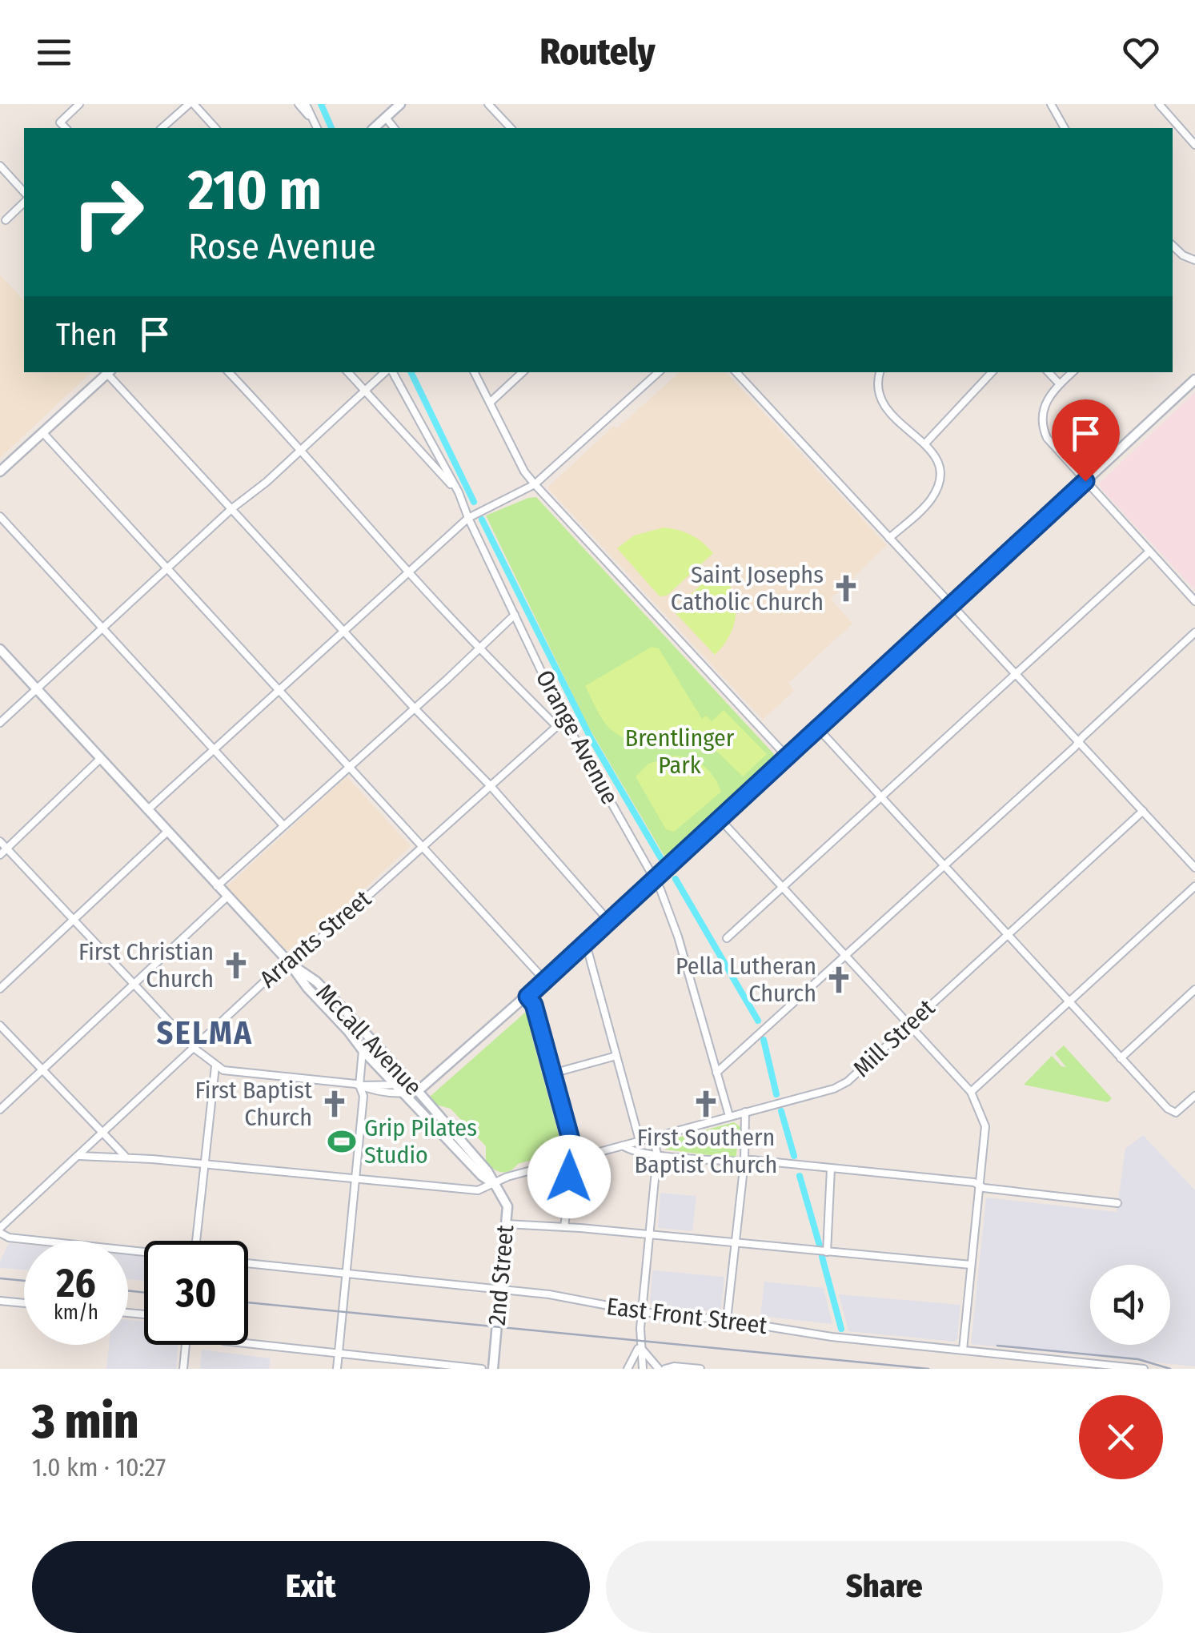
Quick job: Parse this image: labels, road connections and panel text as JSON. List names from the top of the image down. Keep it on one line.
{"streets":{"street":["Orange Avenue","Arrants Street","Mill Street","McCall Avenue","2nd Street","East Front Street"]},"crossings":[["Orange Avenue","Arrants Street"],["Orange Avenue","Mill Street"],["Arrants Street","Mill Street"],["Arrants Street","McCall Avenue"],["Mill Street","McCall Avenue"],["Mill Street","2nd Street"],["McCall Avenue","2nd Street"],["2nd Street","East Front Street"]],"districts":["SELMA"],"parks":["Brentlinger Park"],"places":{"church":["Saint Josephs Catholic Church","First Christian Church","Pella Lutheran Church","First Baptist Church","First Southern Baptist Church"],"sports":["Grip Pilates Studio"]},"page":{"header":"Routely","turn":["210 m","Rose Avenue"],"then":"Then","speed":"26 km/h","limit":"30","heading":["3 min","1.0 km · 10:27"],"buttons":["Exit","Share"]}}
